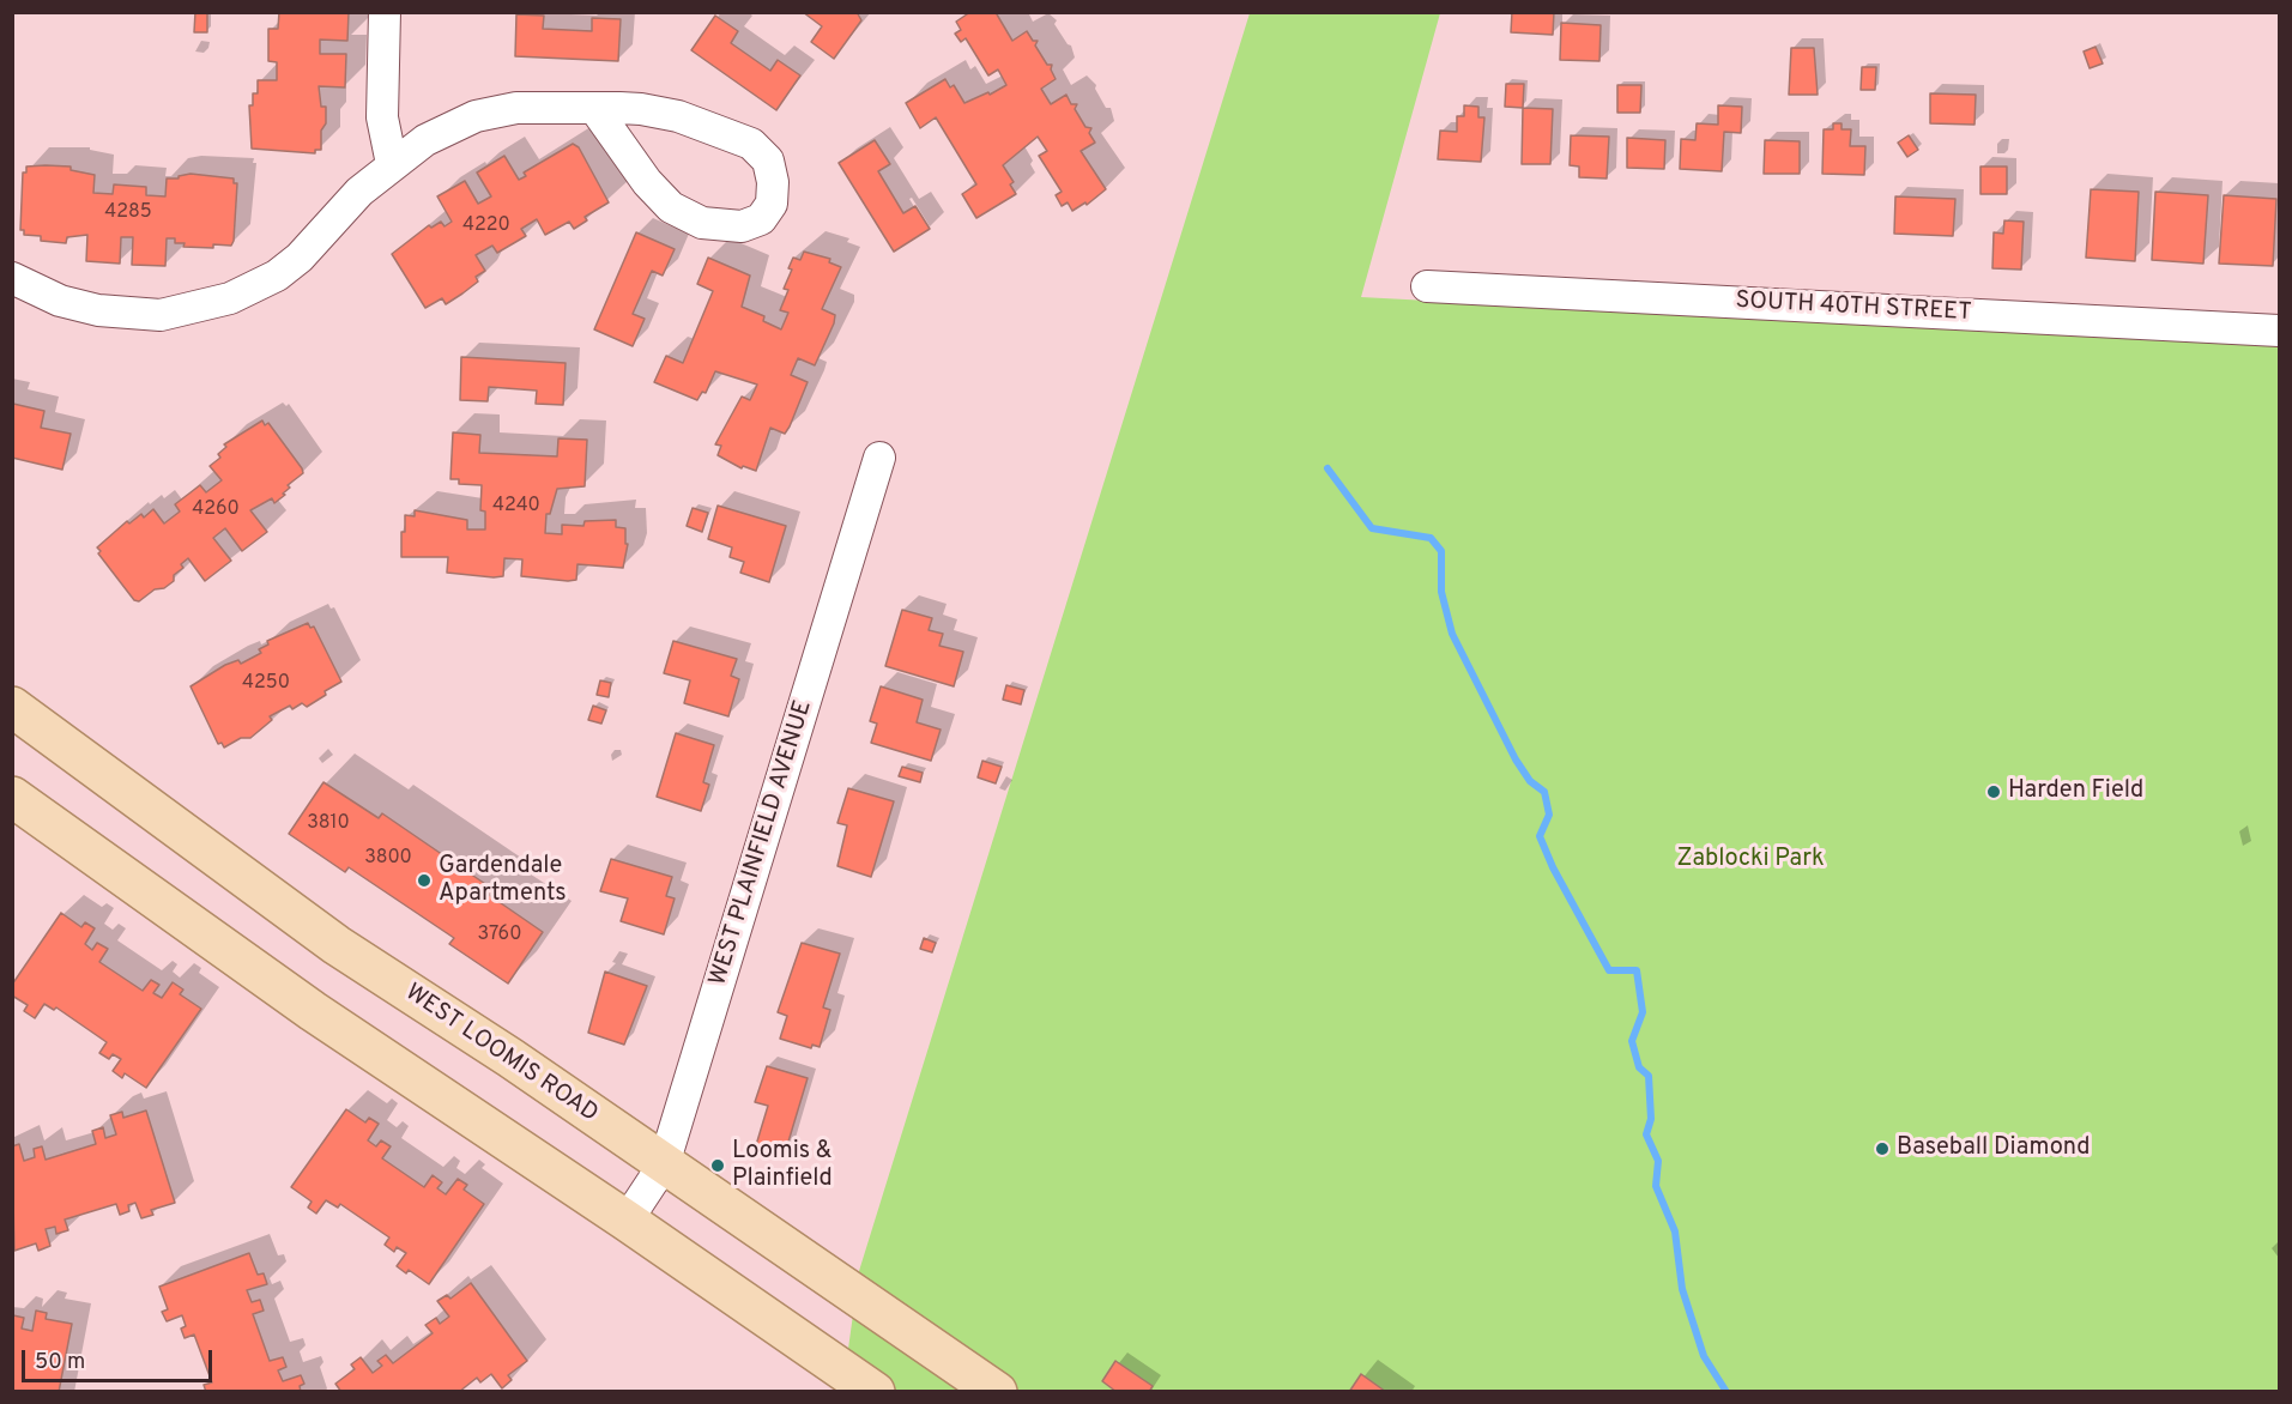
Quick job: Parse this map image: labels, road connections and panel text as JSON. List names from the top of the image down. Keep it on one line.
{"streets":{"main road":["WEST LOOMIS ROAD"],"street":["SOUTH 40TH STREET","WEST PLAINFIELD AVENUE"]},"crossings":[["WEST PLAINFIELD AVENUE","WEST LOOMIS ROAD"]],"parks":["Zablocki Park"],"places":["Harden Field","Gardendale Apartments","Baseball Diamond","Loomis & Plainfield"],"house_numbers":["4285","4220","4240","4260","4250","3810","3800","3760"],"scale_bar":"50 m"}
